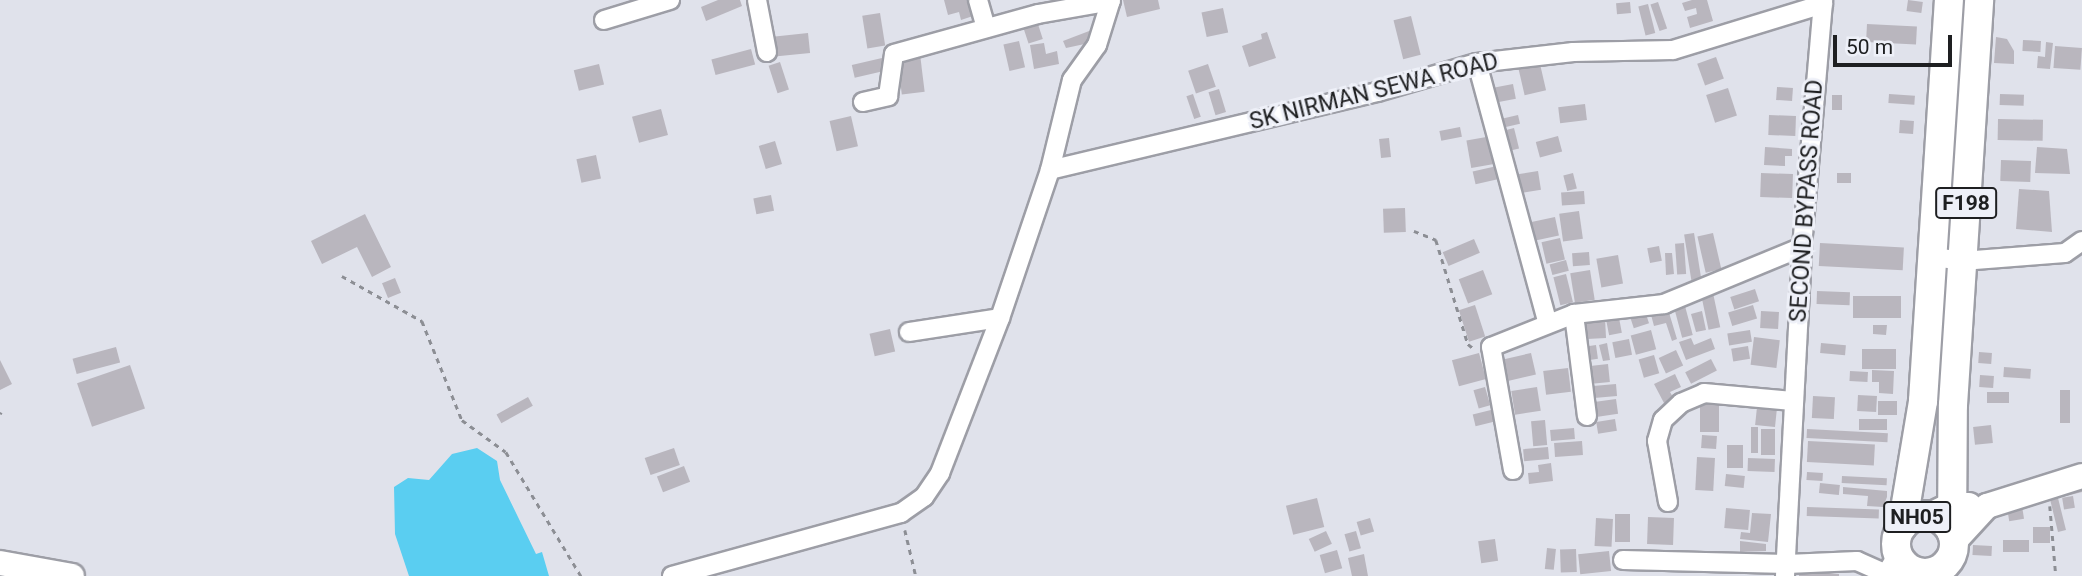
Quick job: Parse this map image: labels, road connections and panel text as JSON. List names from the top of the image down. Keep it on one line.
{"streets":{"main road":["F198","NH05"],"street":["SK NIRMAN SEWA ROAD","SECOND BYPASS ROAD"]},"crossings":[["SK NIRMAN SEWA ROAD","SECOND BYPASS ROAD"],["F198","NH05"]],"scale_bar":"50 m"}
